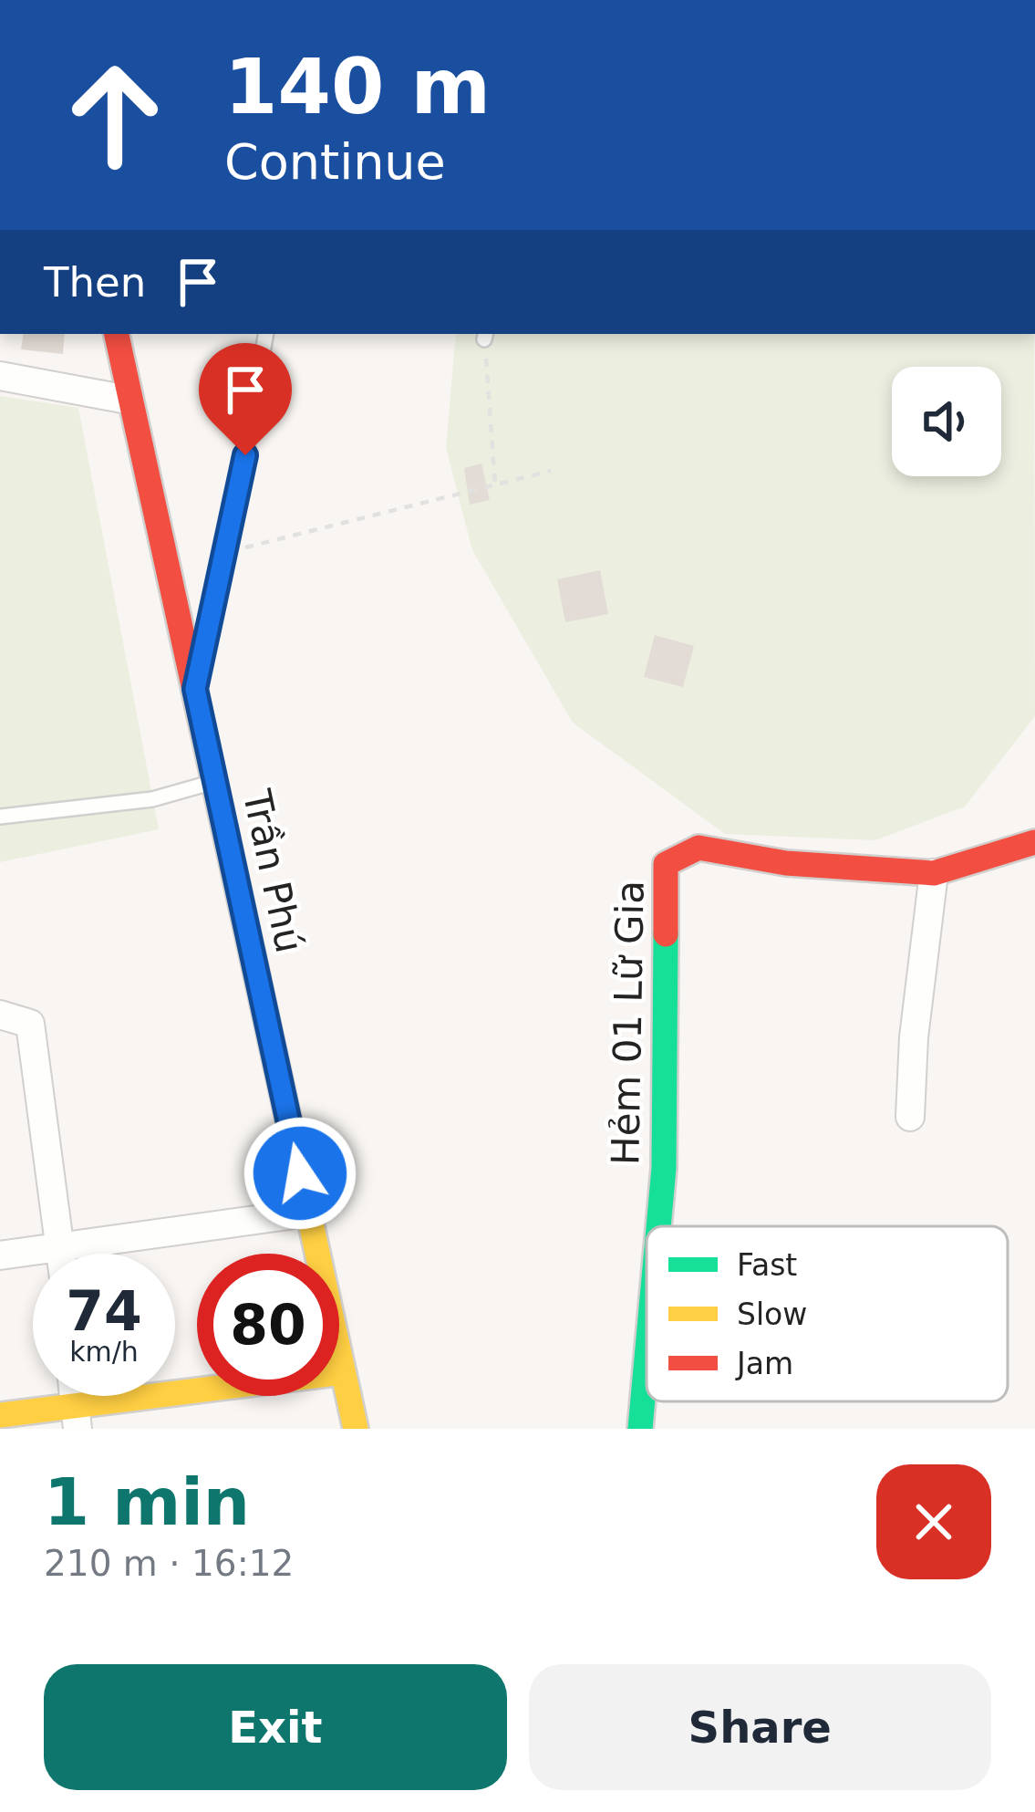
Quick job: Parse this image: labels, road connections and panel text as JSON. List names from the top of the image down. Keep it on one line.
{"streets":{"main road":["Trần Phú","Hẻm 01 Lữ Gia"]},"legend":["Fast","Slow","Jam"],"page":{"turn":["140 m","Continue"],"then":"Then","speed":"74 km/h","limit":"80","heading":["1 min","210 m · 16:12"],"buttons":["Exit","Share"]}}
